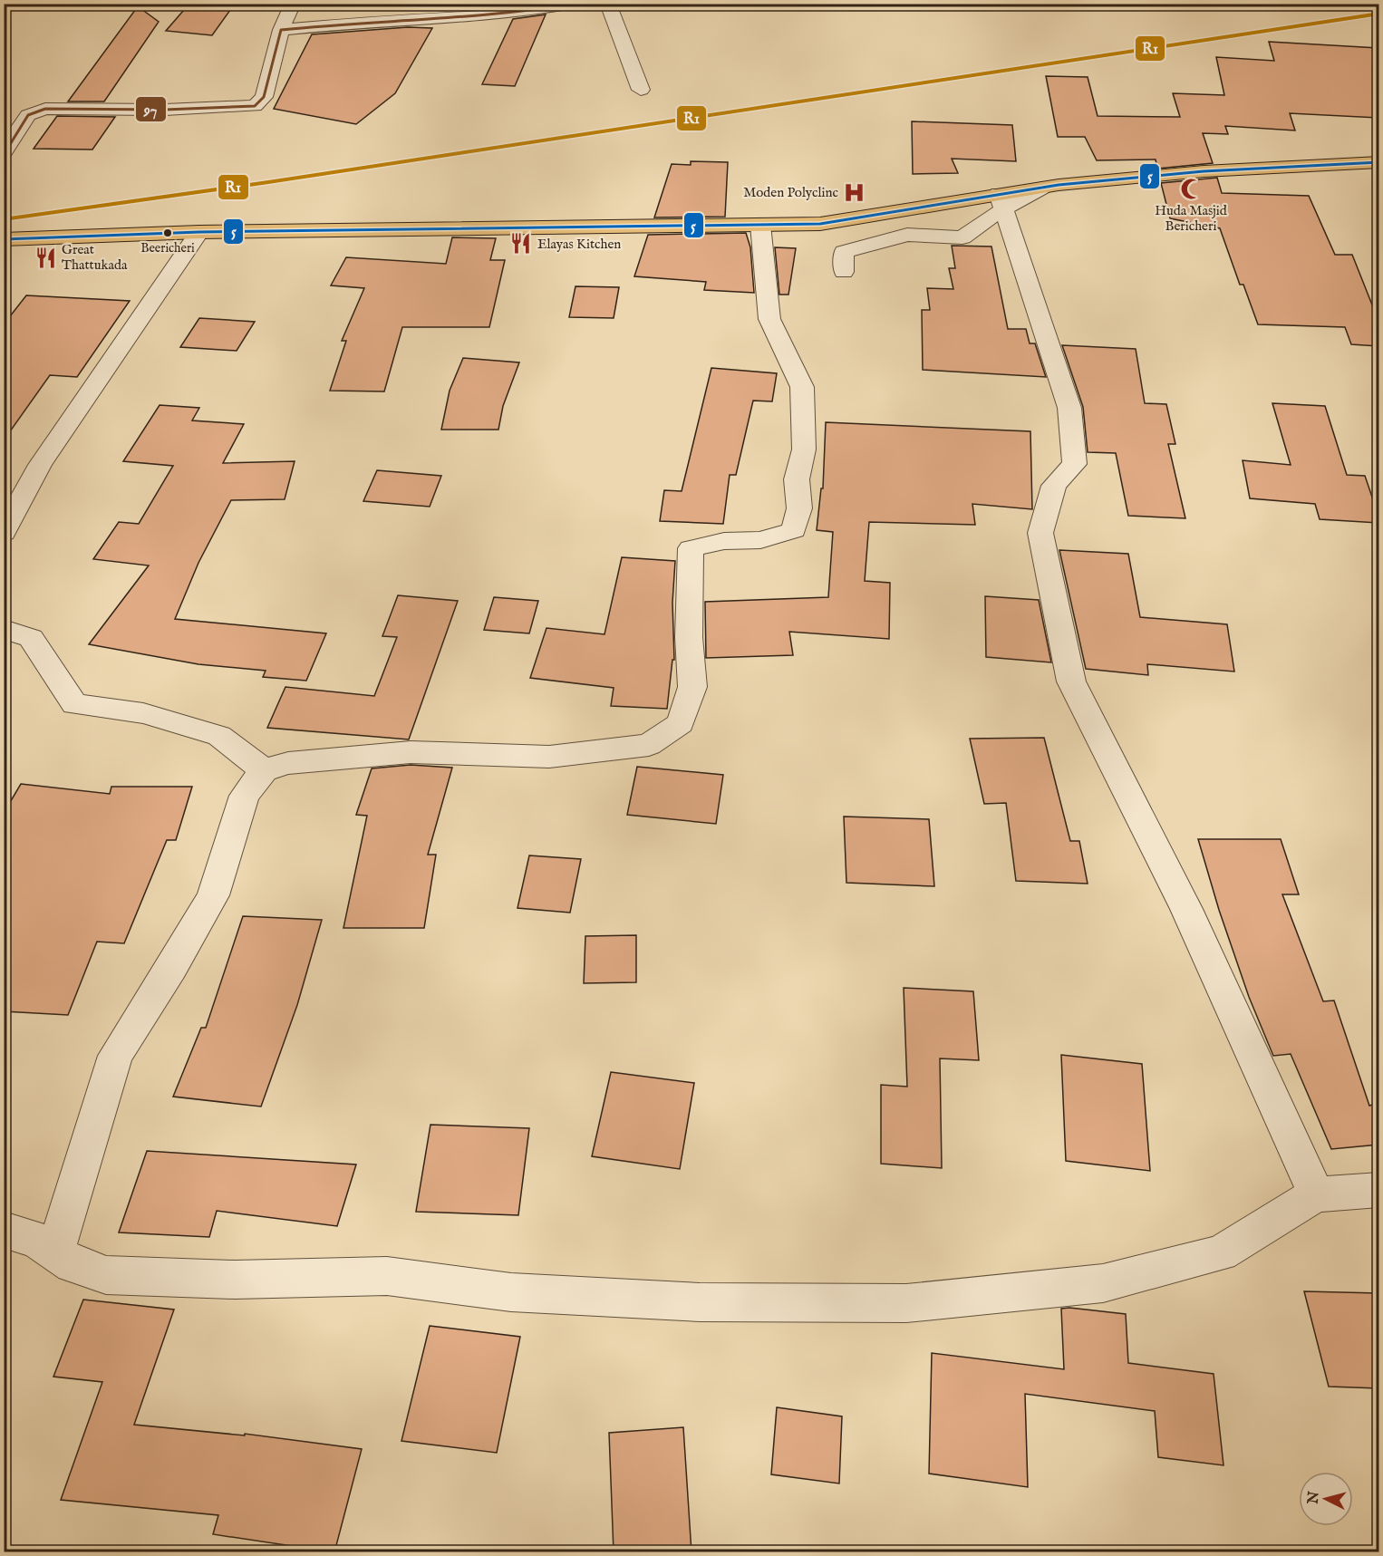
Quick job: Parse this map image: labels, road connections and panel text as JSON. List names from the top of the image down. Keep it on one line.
{"places":{"mosque":["Huda Masjid Bericheri"],"hospital":["Moden Polyclinc"],"other":["Beericheri"],"restaurant":["Elayas Kitchen","Great Thattukada"]},"lines":["transit line 97","transit line R1","transit line 5"],"north":"left"}
